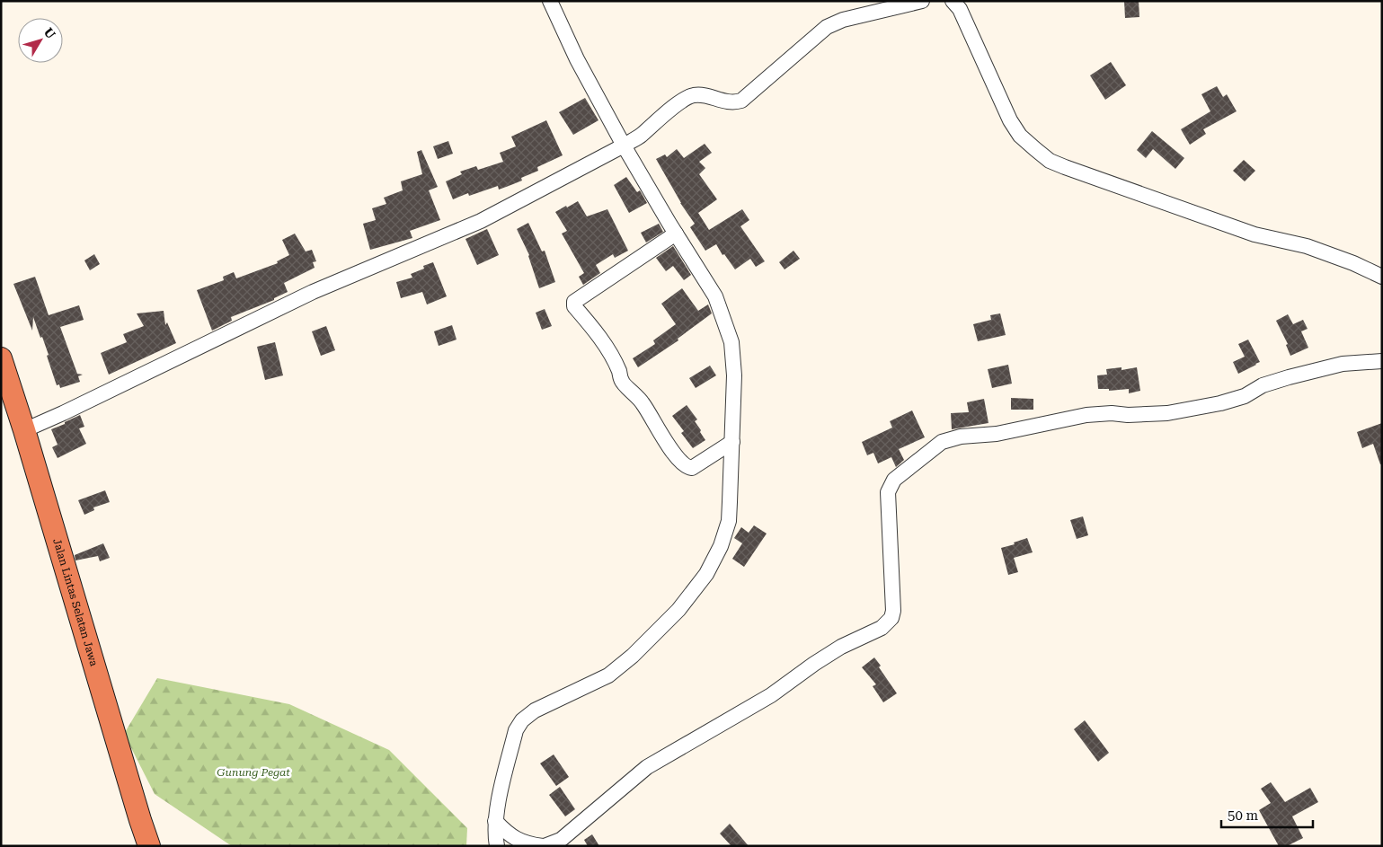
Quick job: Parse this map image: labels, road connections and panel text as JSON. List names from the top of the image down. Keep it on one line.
{"streets":{"highway":["Jalan Lintas Selatan Jawa"]},"parks":["Gunung Pegat"],"scale_bar":"50 m","north":"top right"}
